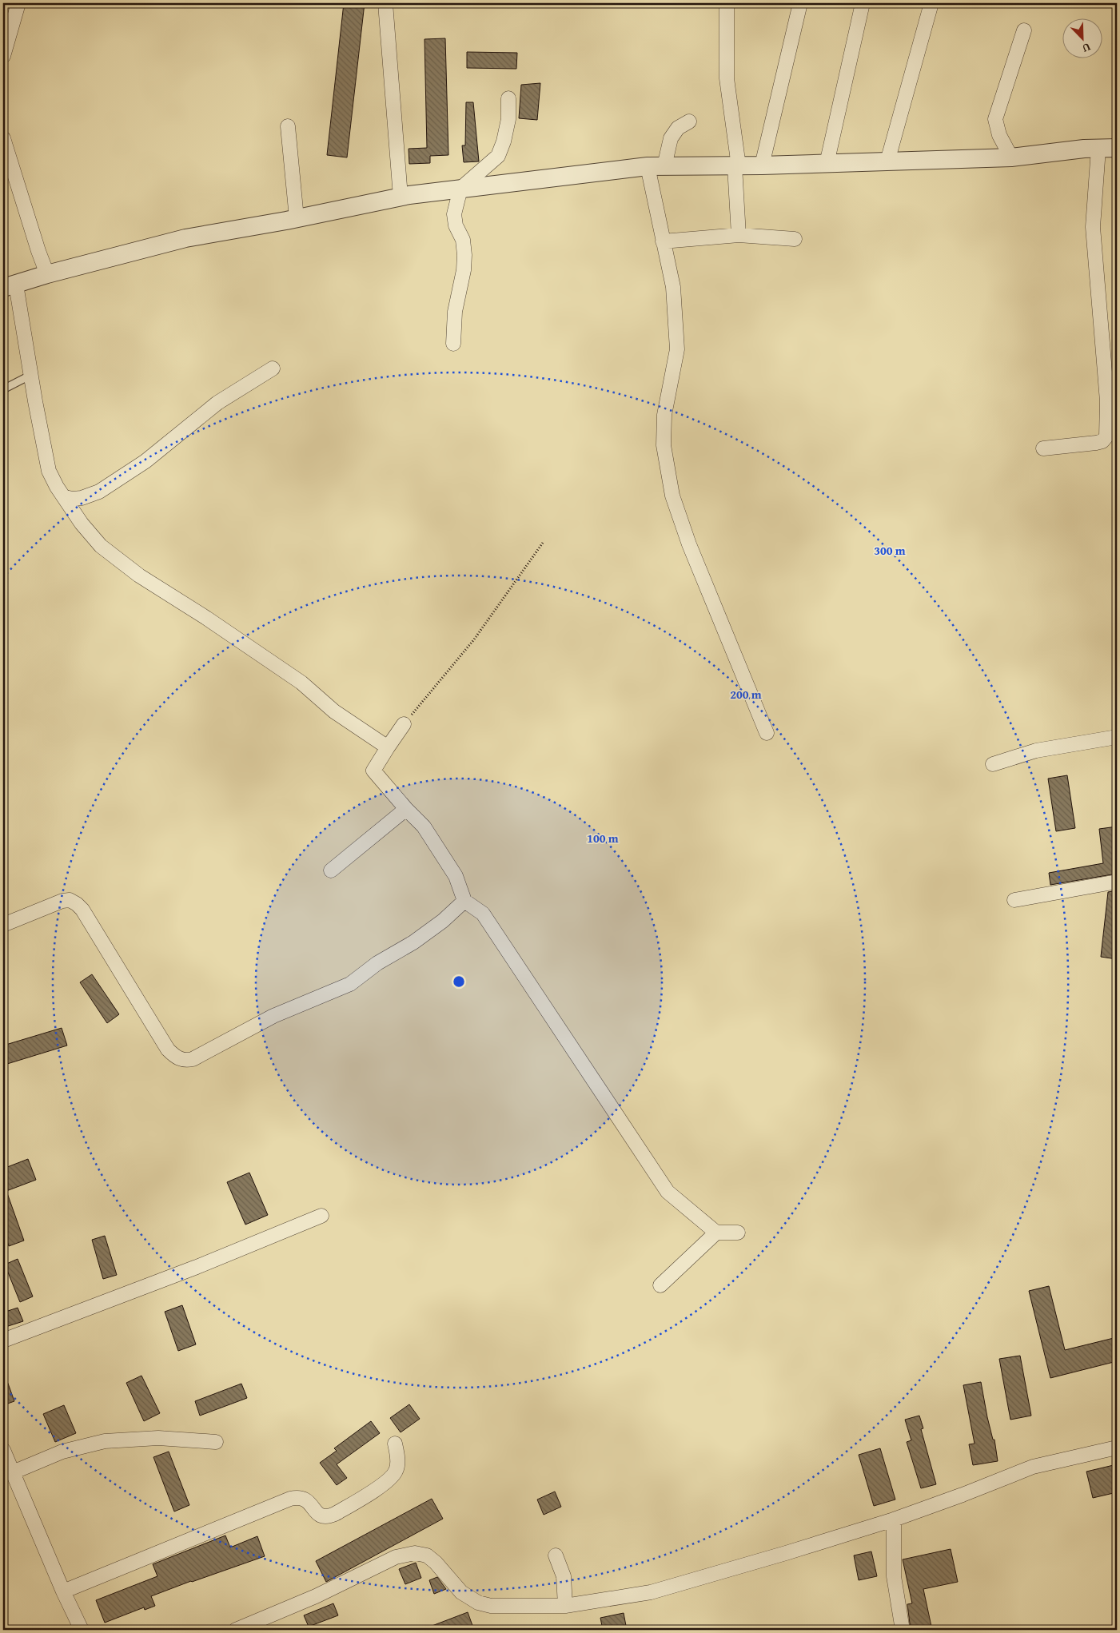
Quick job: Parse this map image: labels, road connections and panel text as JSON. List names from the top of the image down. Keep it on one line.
{"north":"bottom right","rings":["300 m","200 m","100 m"]}
